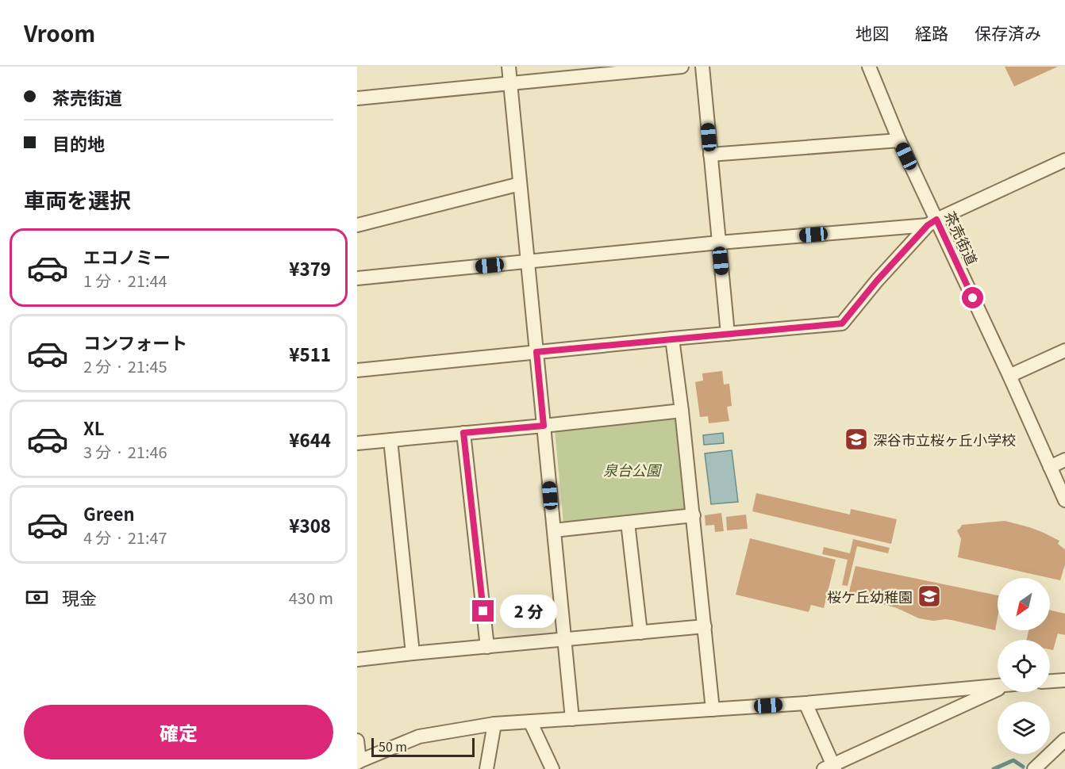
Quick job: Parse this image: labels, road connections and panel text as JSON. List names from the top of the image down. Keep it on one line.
{"streets":{"street":["茶売街道"]},"parks":["泉台公園"],"places":{"school or university":["深谷市立桜ヶ丘小学校","桜ケ丘幼稚園"]},"scale_bar":"50 m","north":"bottom left","page":{"header":"Vroom","nav":["地図","経路","保存済み"],"banner":["茶売街道","目的地"],"heading":"車両を選択","list":[{"name":"エコノミー","note":"1 分 · 21:44","value":"¥379"},{"name":"コンフォート","note":"2 分 · 21:45","value":"¥511"},{"name":"XL","note":"3 分 · 21:46","value":"¥644"},{"name":"Green","note":"4 分 · 21:47","value":"¥308"}],"pay":["現金","430 m"],"bubble":"2 分","buttons":"確定","scale":"50 m"}}
